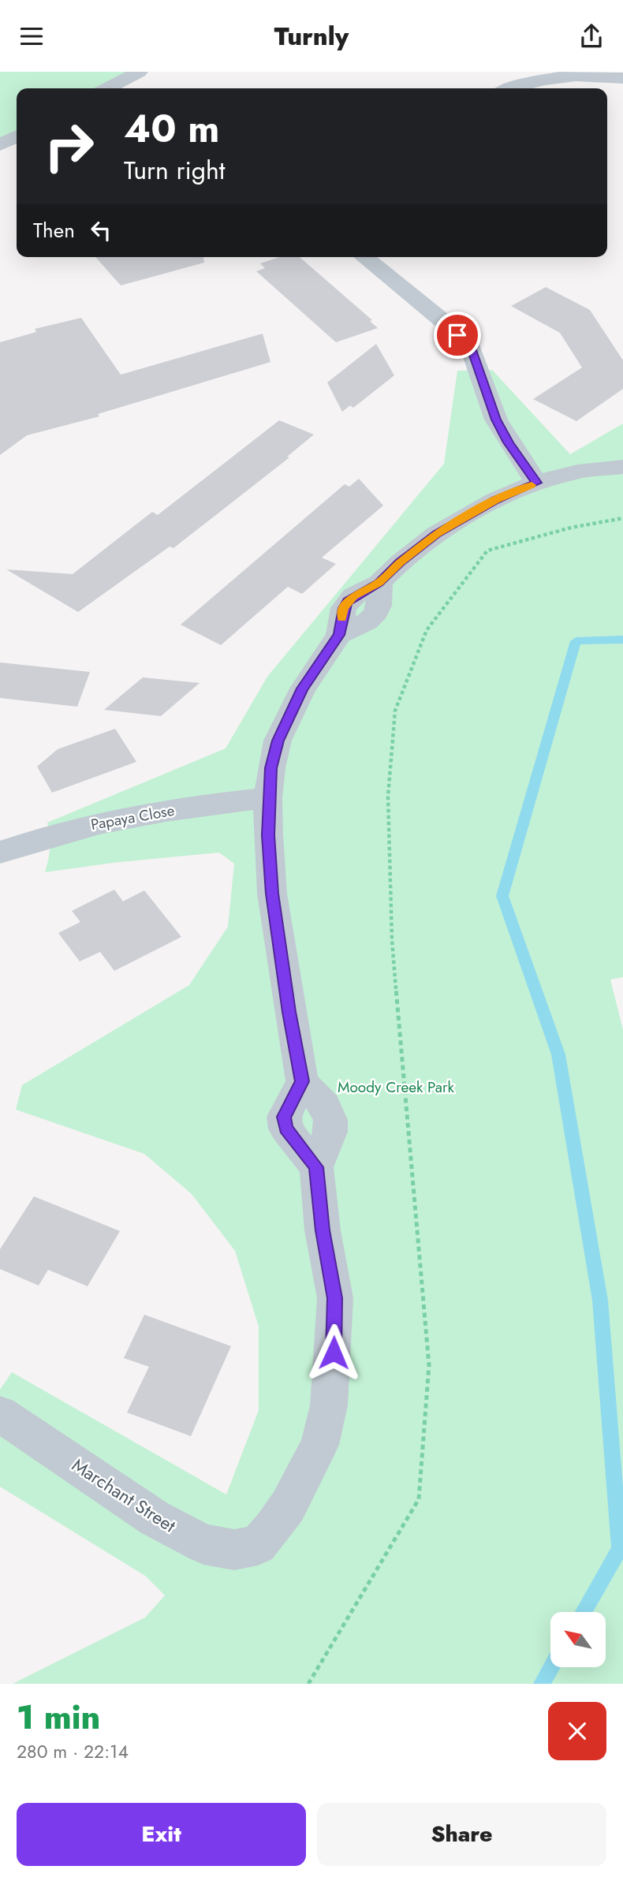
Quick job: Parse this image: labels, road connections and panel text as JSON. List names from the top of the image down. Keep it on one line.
{"streets":{"street":["Papaya Close","Marchant Street"]},"crossings":[["Papaya Close","Marchant Street"]],"parks":["Moody Creek Park"],"north":"top left","page":{"header":"Turnly","turn":["40 m","Turn right"],"then":"Then","heading":["1 min","280 m · 22:14"],"buttons":["Exit","Share"]}}
